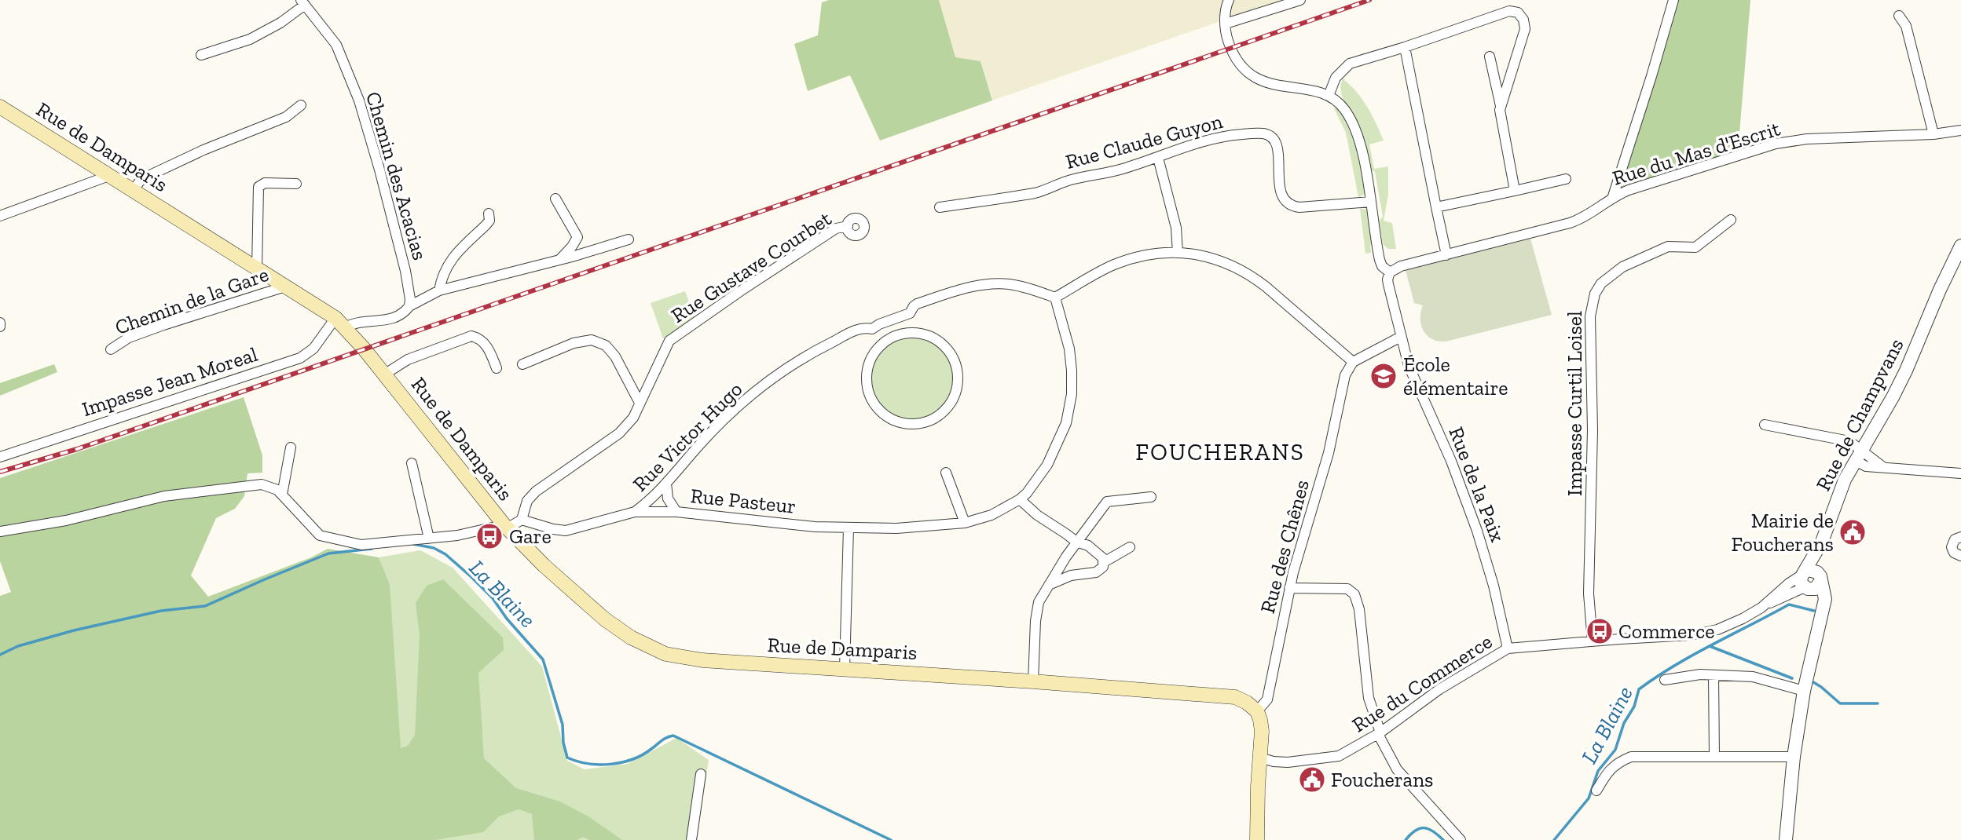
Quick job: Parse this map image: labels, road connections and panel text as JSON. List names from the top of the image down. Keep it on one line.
{"streets":{"main road":["Rue de Damparis"],"street":["Rue Claude Guyon","Rue du Mas d'Escrit","Chemin des Acacias","Rue Gustave Courbet","Chemin de la Gare","Impasse Jean Moreal","Impasse Curtil Loisel","Rue de Champvans","Rue Victor Hugo","Rue de la Paix","Rue Pasteur","Rue des Chênes","Rue du Commerce"]},"crossings":[["Rue de Damparis","Chemin de la Gare"],["Rue de Damparis","Impasse Jean Moreal"],["Rue de Damparis","Rue des Chênes"],["Rue du Mas d'Escrit","Rue de la Paix"],["Rue Gustave Courbet","Rue Pasteur"],["Impasse Curtil Loisel","Rue du Commerce"],["Rue de Champvans","Rue du Commerce"],["Rue Victor Hugo","Rue Pasteur"],["Rue de la Paix","Rue du Commerce"]],"districts":["FOUCHERANS"],"water":["La Blaine"],"places":{"school or university":["École élémentaire"],"public building":["Mairie de Foucherans","Foucherans"],"bus stop":["Gare","Commerce"]}}
